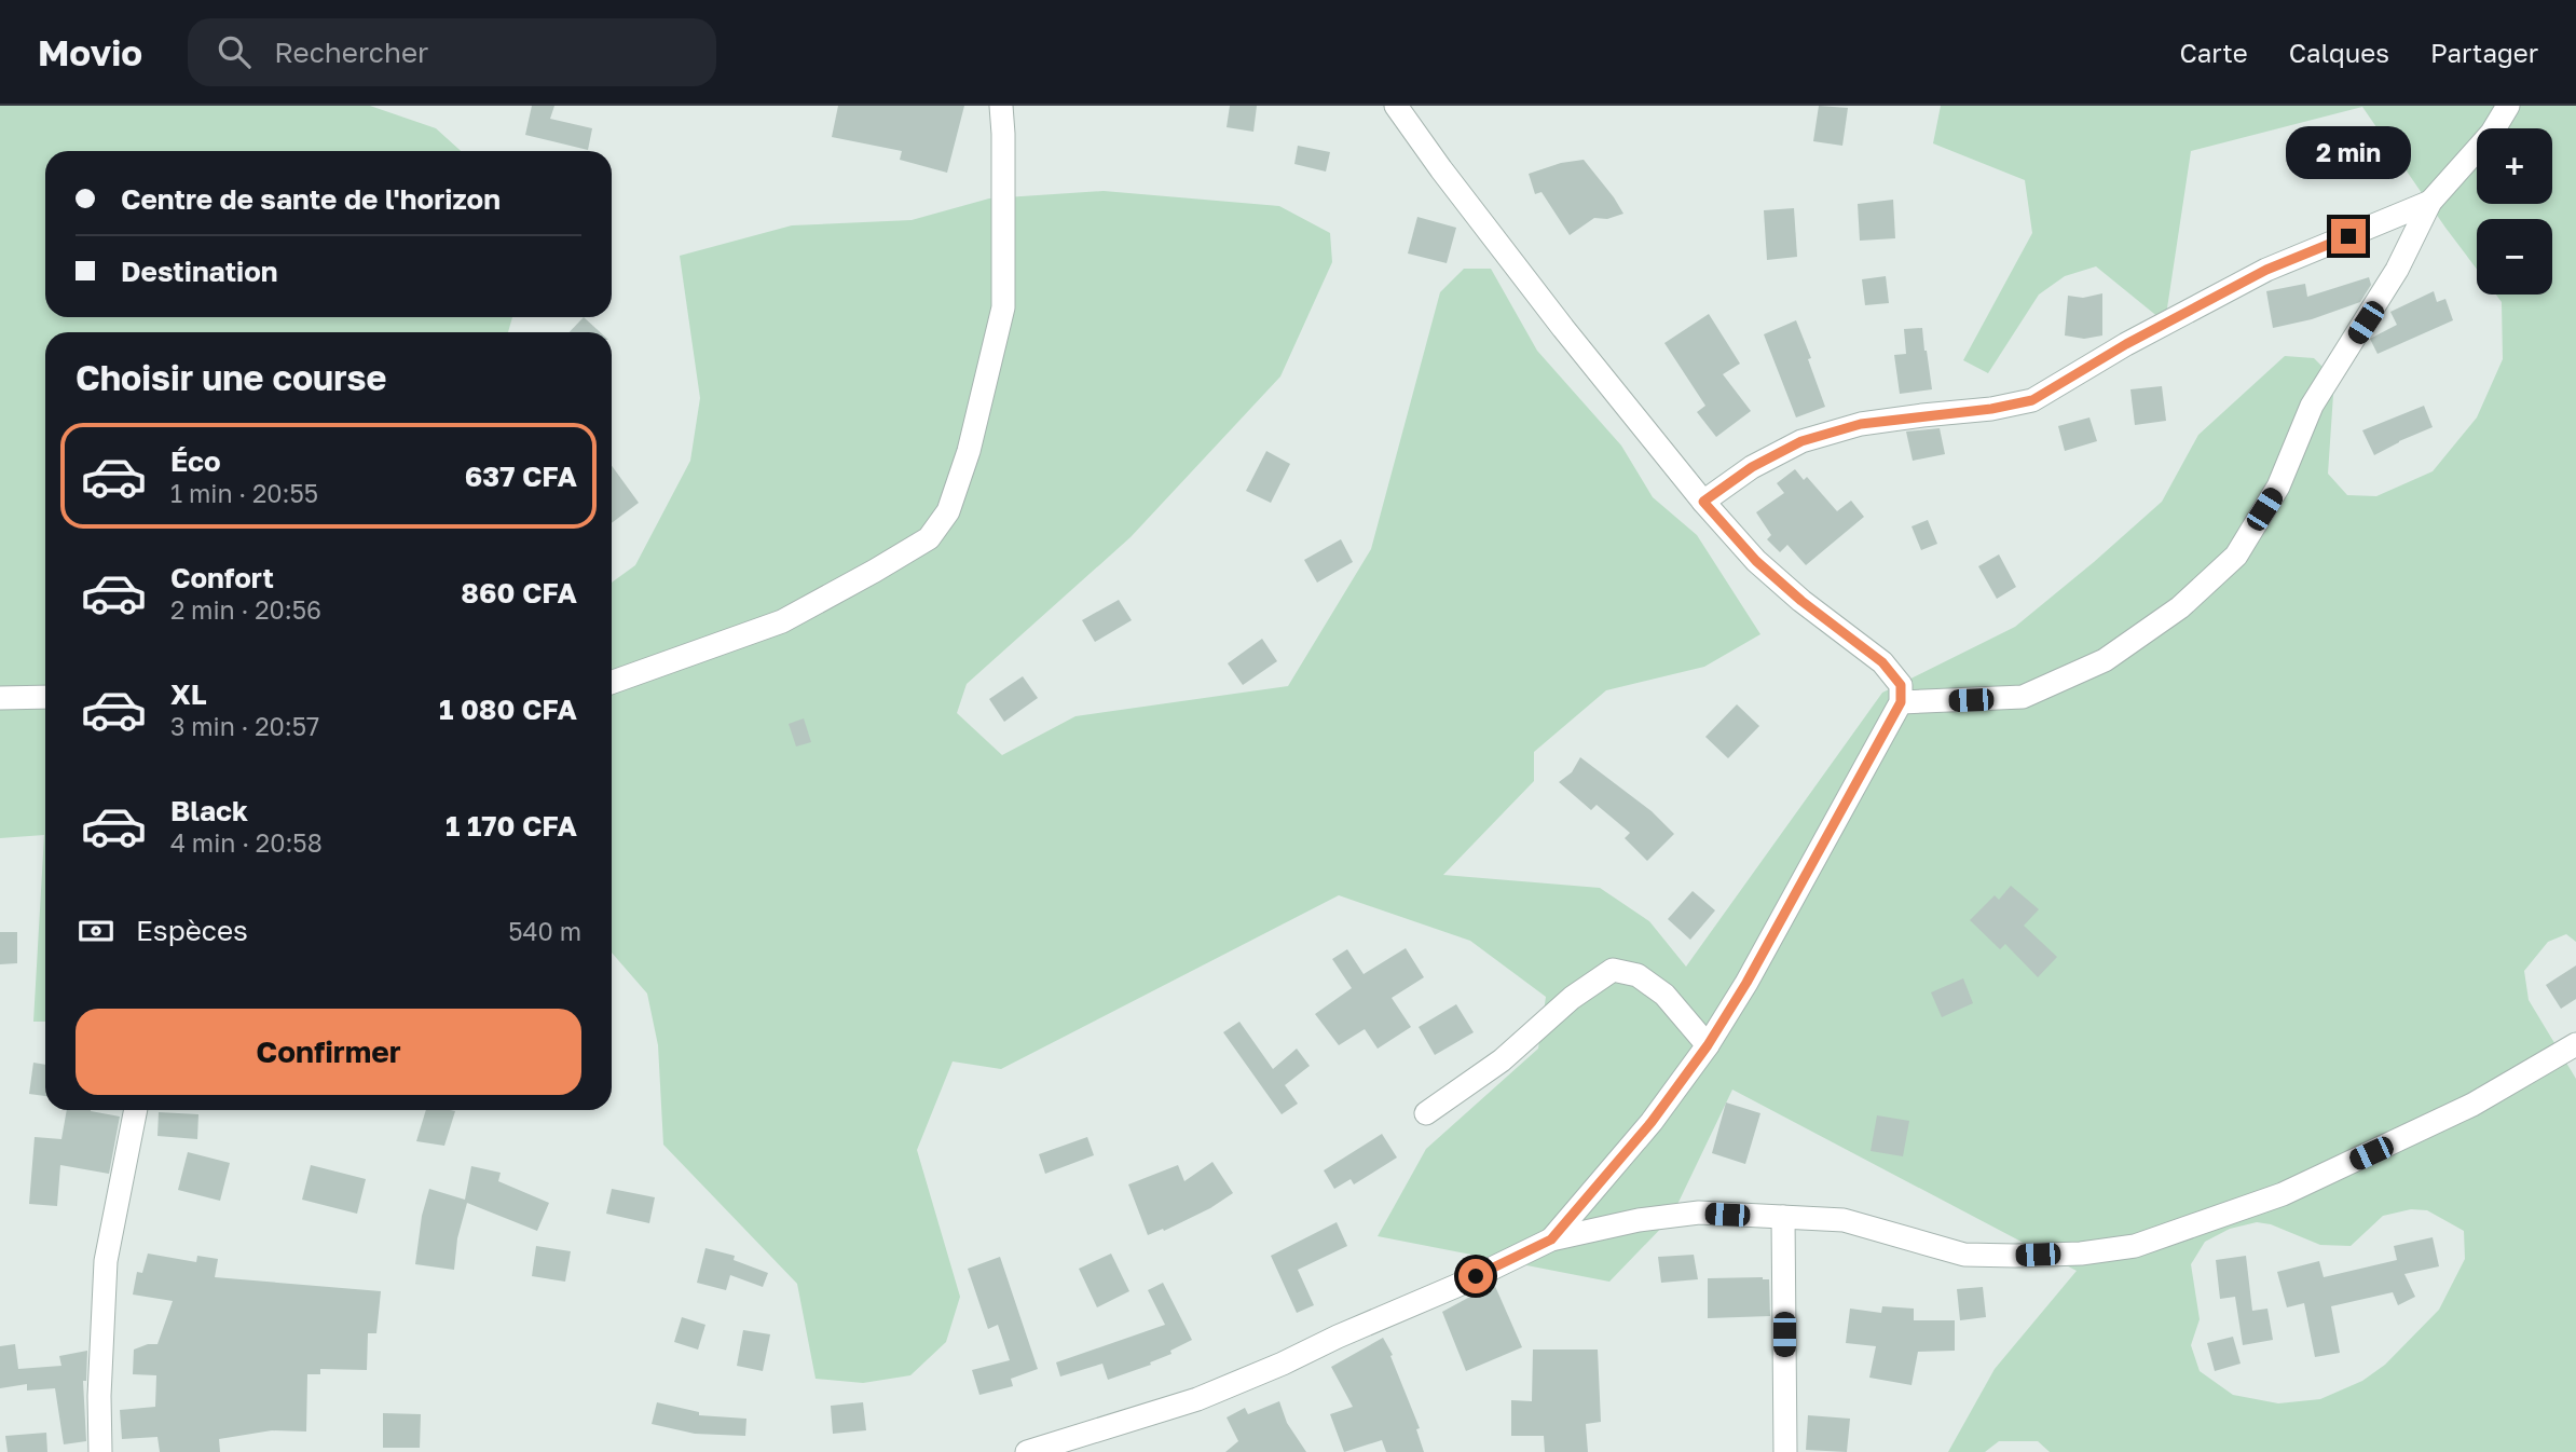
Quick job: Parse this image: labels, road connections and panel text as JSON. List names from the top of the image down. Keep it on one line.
{"page":{"header":"Movio","search":"Rechercher","nav":["Carte","Calques","Partager"],"bubble":"2 min","map_buttons":["+","−"],"banner":["Centre de sante de l'horizon","Destination"],"heading":"Choisir une course","list":[{"name":"Éco","note":"1 min · 20:55","value":"637 CFA"},{"name":"Confort","note":"2 min · 20:56","value":"860 CFA"},{"name":"XL","note":"3 min · 20:57","value":"1 080 CFA"},{"name":"Black","note":"4 min · 20:58","value":"1 170 CFA"}],"pay":["Espèces","540 m"],"buttons":"Confirmer"}}
